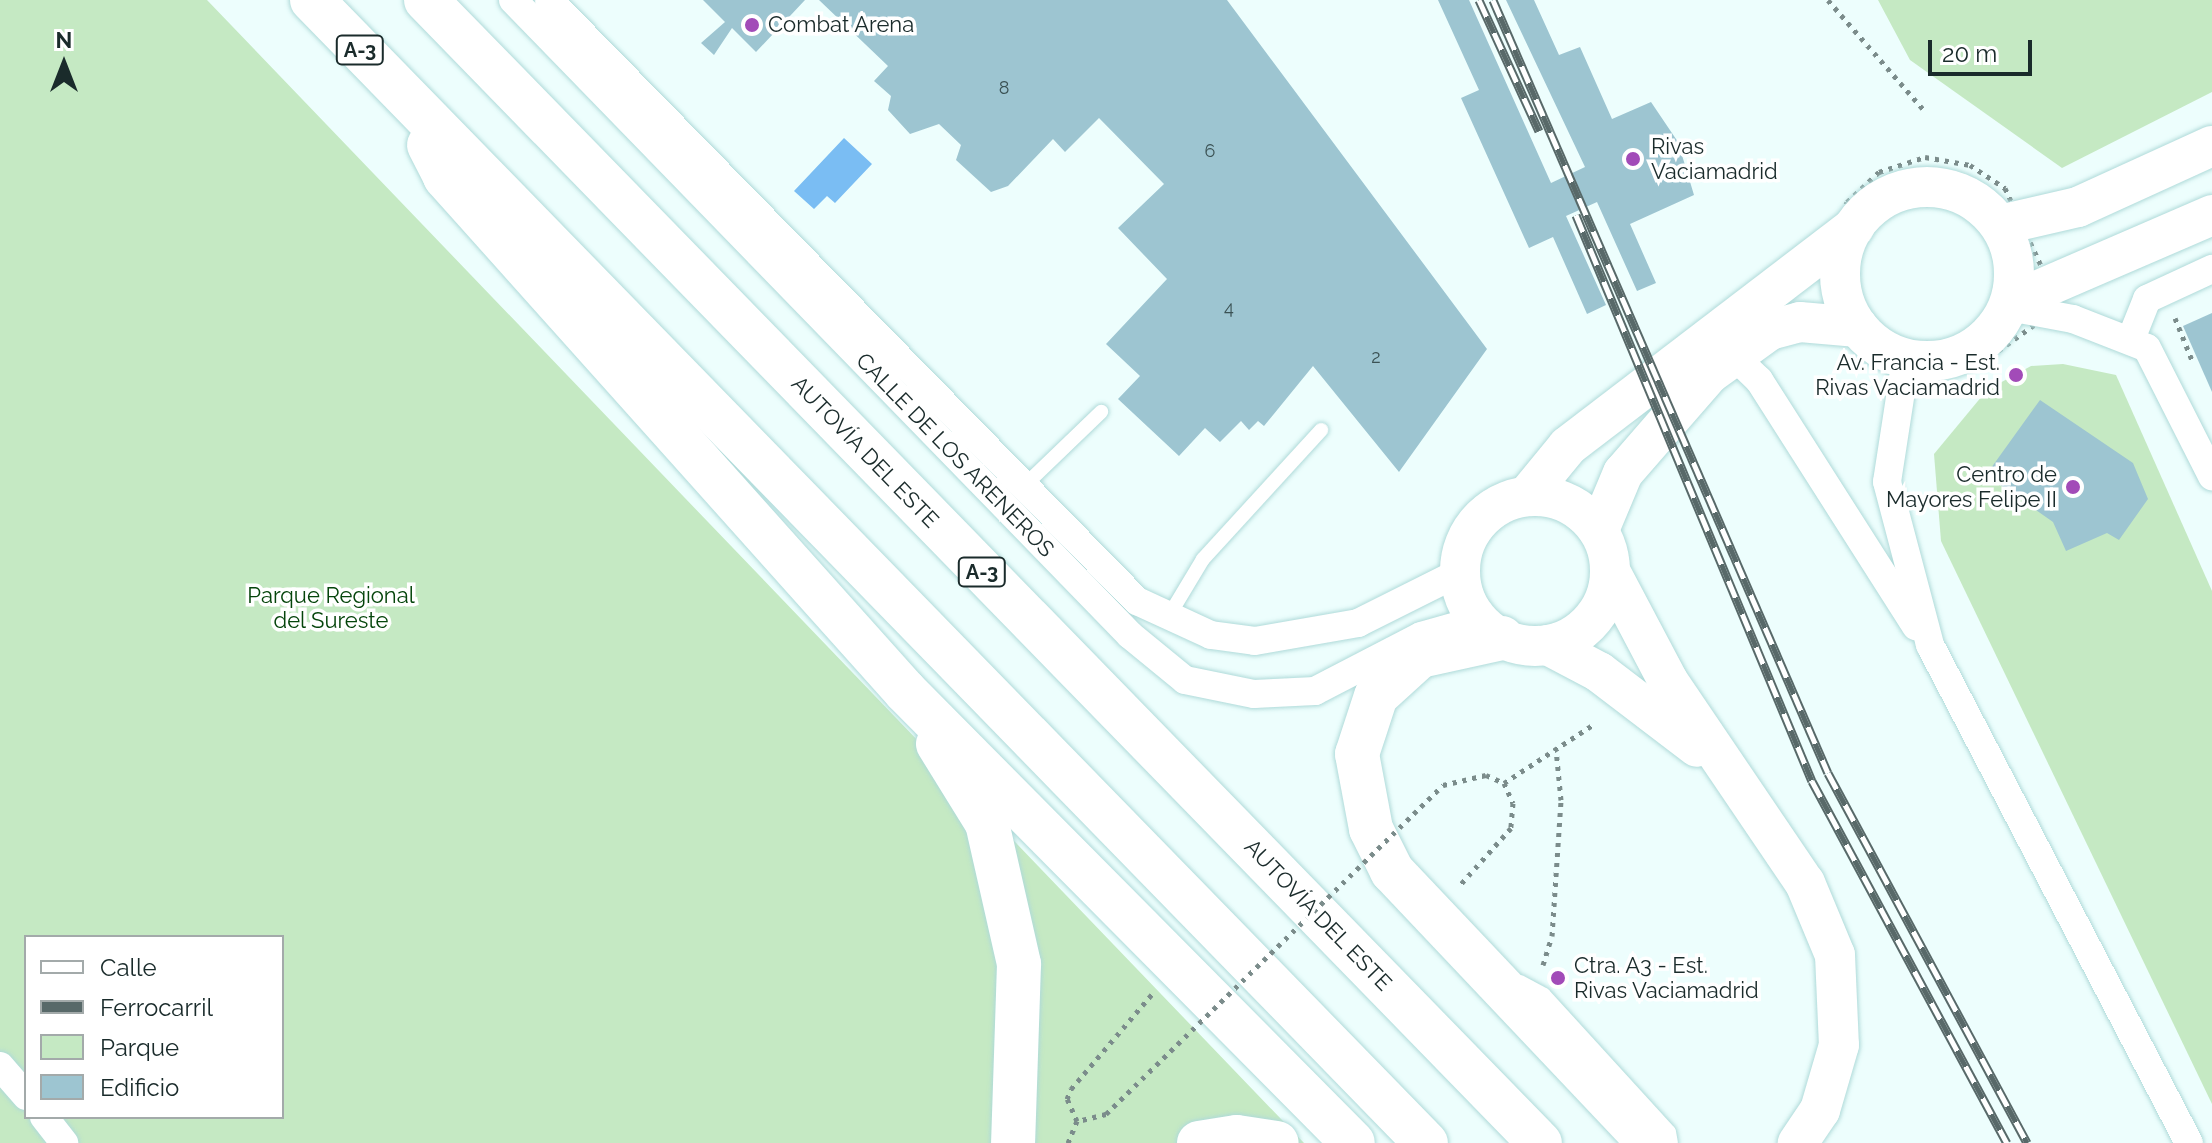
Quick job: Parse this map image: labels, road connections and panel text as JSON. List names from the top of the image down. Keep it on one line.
{"streets":{"highway":["A-3","AUTOVÍA DEL ESTE"],"street":["CALLE DE LOS ARENEROS"]},"parks":["Parque Regional del Sureste"],"places":["Combat Arena","Rivas Vaciamadrid","Av. Francia - Est. Rivas Vaciamadrid","Centro de Mayores Felipe II","Ctra. A3 - Est. Rivas Vaciamadrid"],"house_numbers":["8","6","4","2"],"legend":["Calle","Ferrocarril","Parque","Edificio"],"scale_bar":"20 m","north":"top"}
